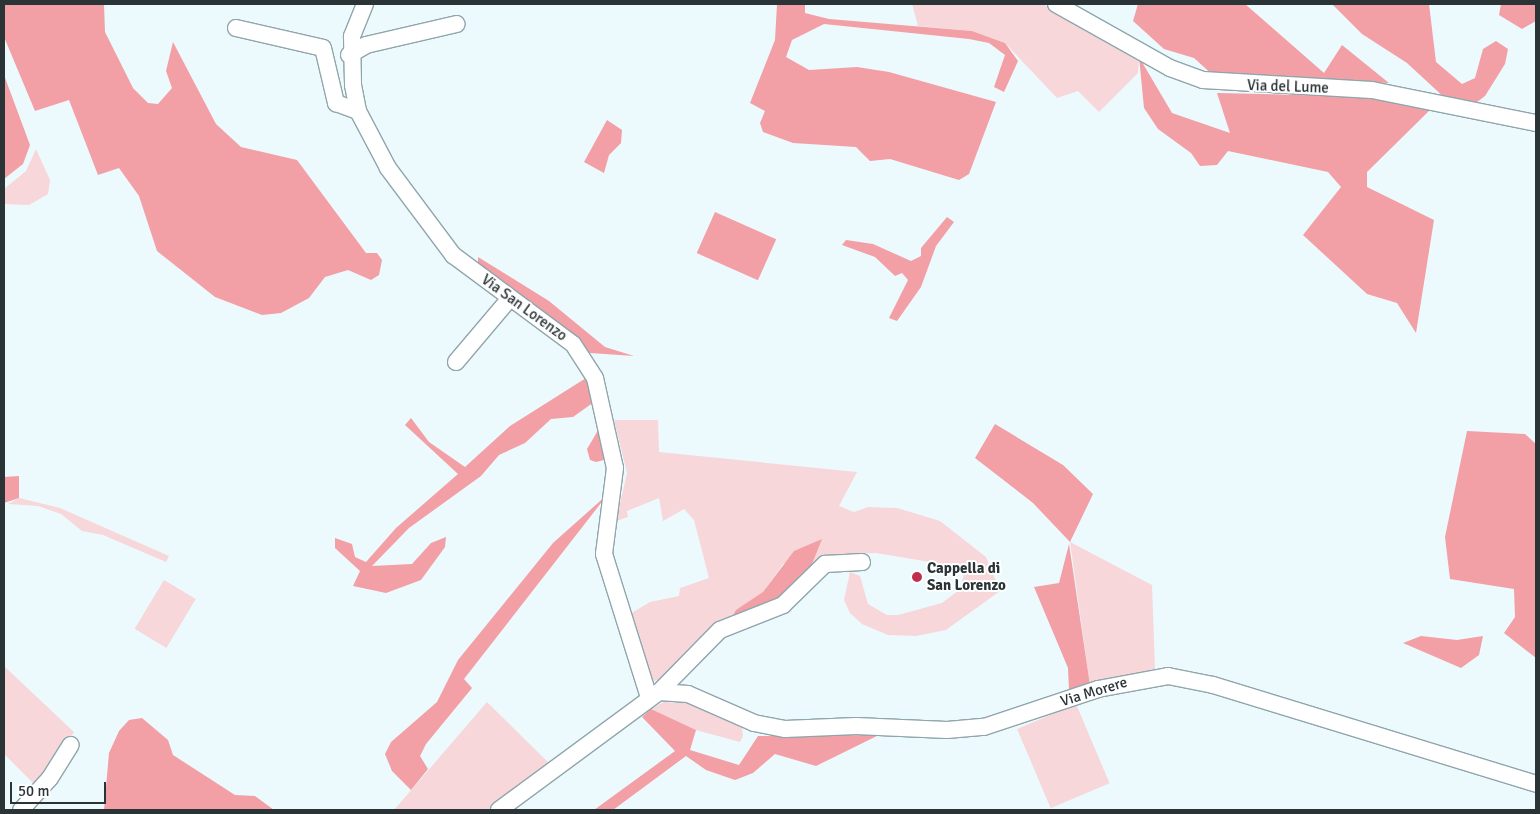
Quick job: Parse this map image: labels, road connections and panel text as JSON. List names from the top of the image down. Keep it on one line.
{"streets":{"street":["Via del Lume","Via San Lorenzo","Via Morere"]},"crossings":[["Via San Lorenzo","Via Morere"]],"places":["Cappella di San Lorenzo"],"scale_bar":"50 m"}
